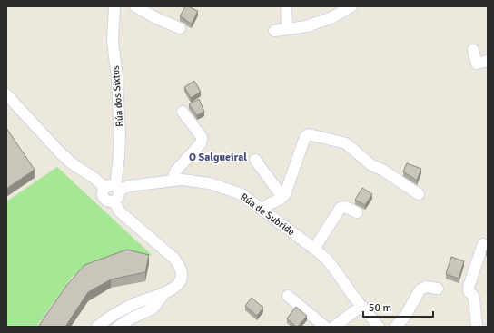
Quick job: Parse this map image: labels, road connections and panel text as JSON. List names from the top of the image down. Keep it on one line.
{"streets":{"street":["Rúa dos Sixtos","Rúa de Subride"]},"crossings":[["Rúa dos Sixtos","Rúa de Subride"]],"districts":["O Salgueiral"],"scale_bar":"50 m"}
